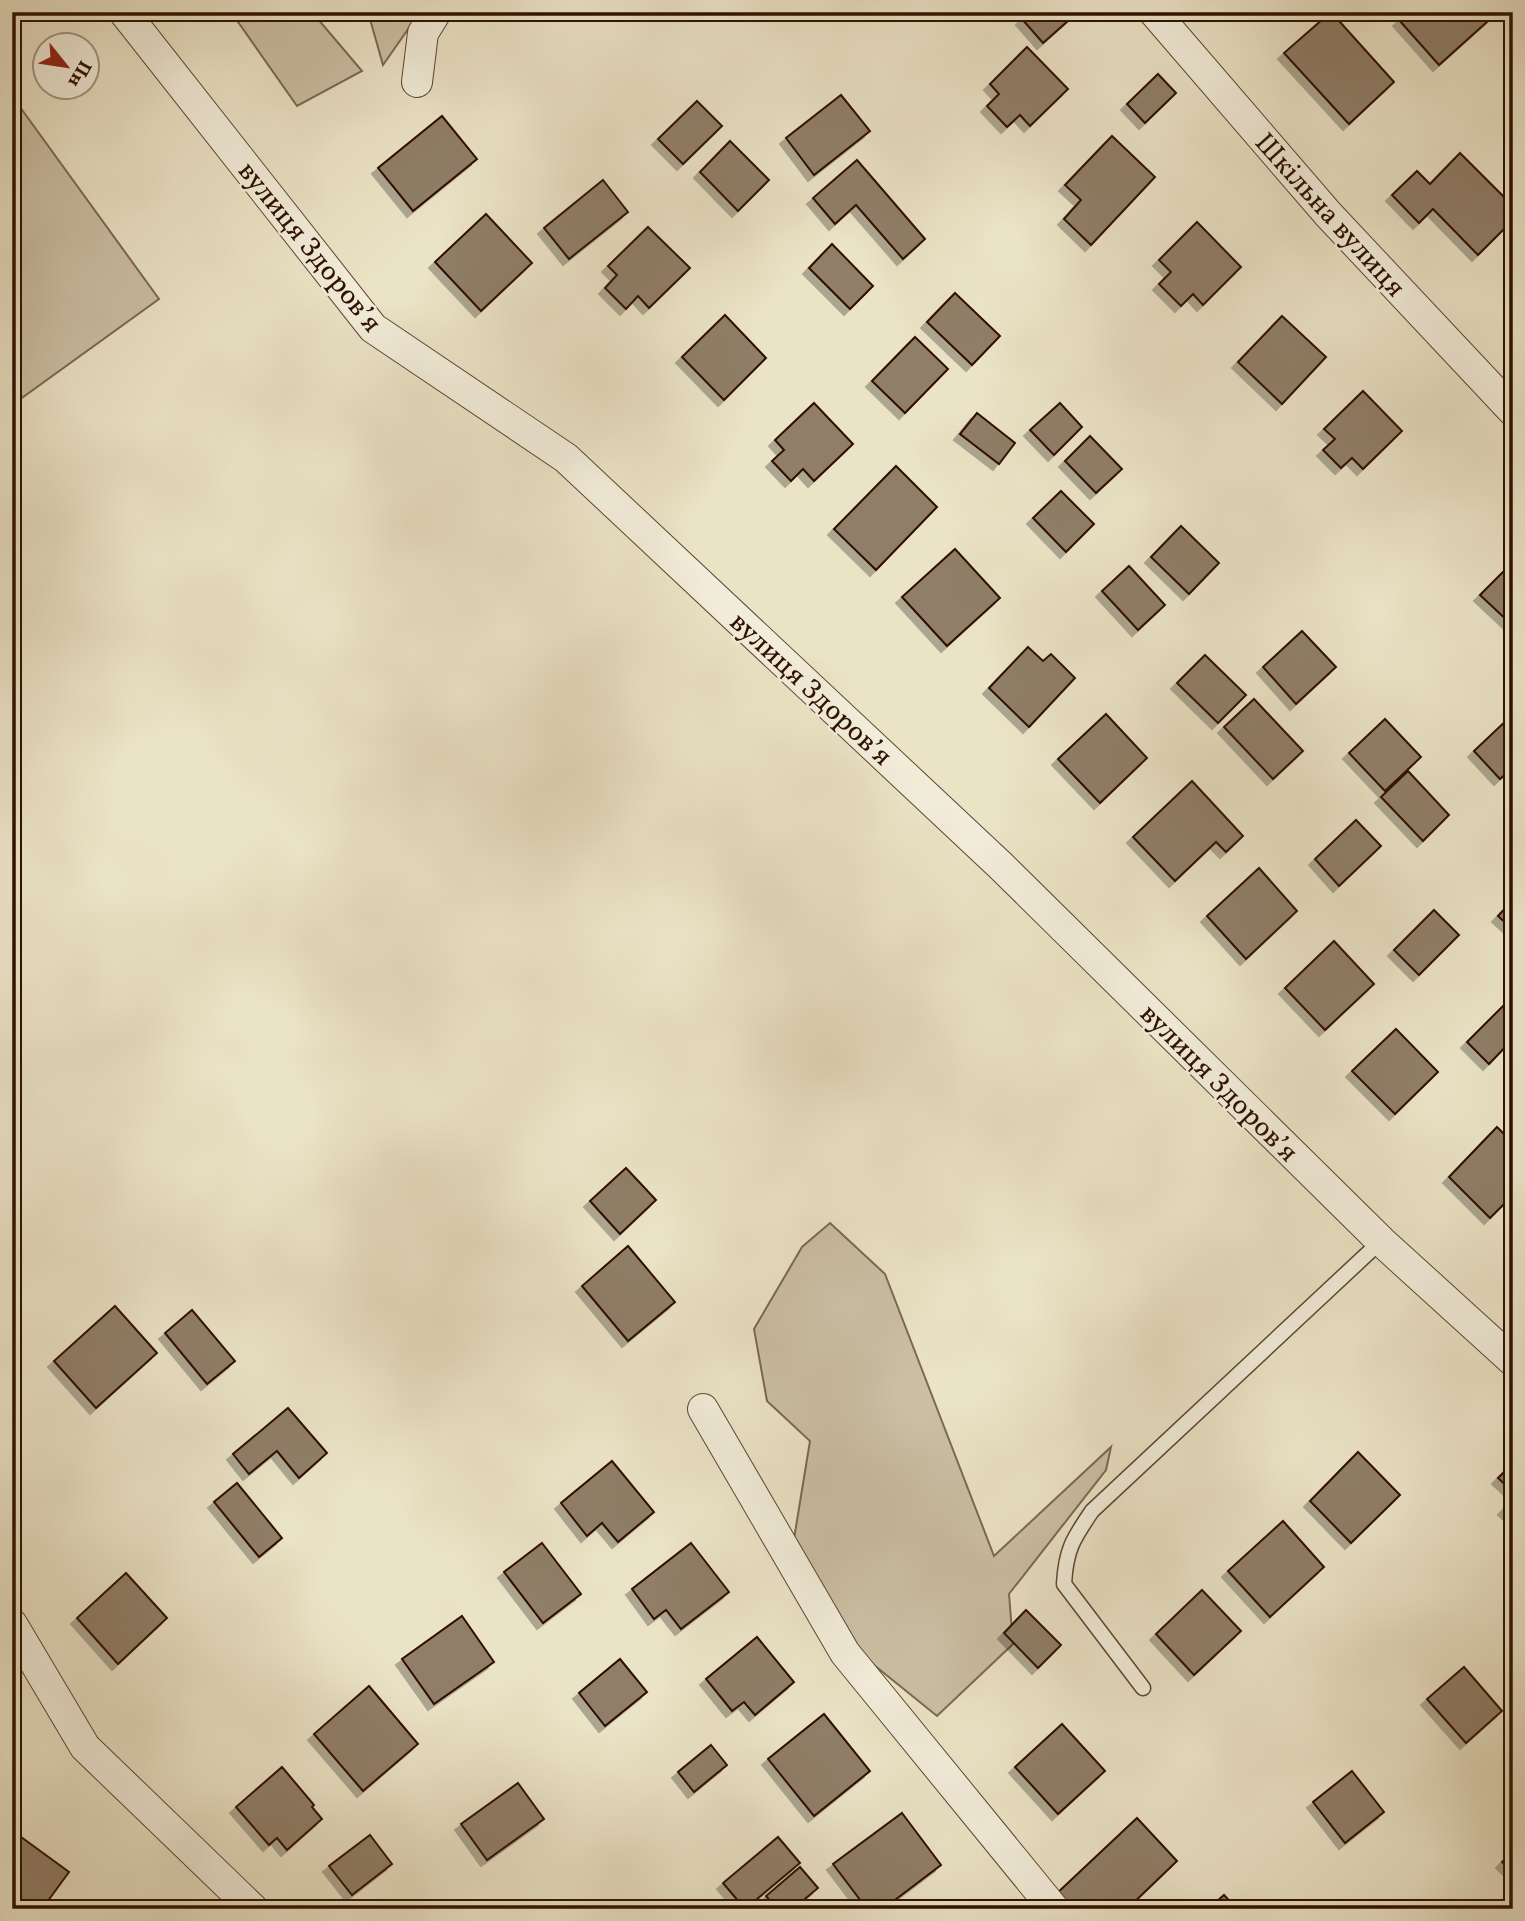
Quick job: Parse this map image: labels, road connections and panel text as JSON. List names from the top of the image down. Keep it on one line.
{"streets":{"street":["Шкільна вулиця","вулиця Здоровʼя"]},"north":"bottom right"}
